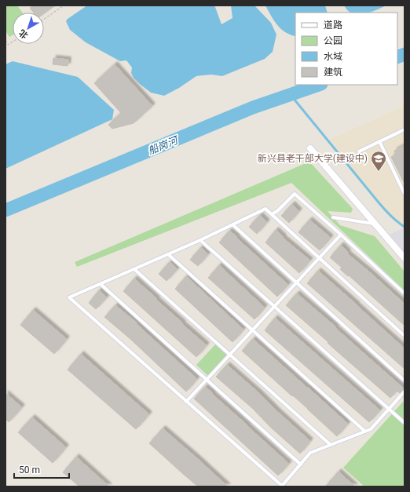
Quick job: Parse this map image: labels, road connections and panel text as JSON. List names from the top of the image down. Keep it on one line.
{"water":["船岗河"],"places":{"school or university":["新兴县老干部大学(建设中)"]},"legend":["道路","公园","水域","建筑"],"scale_bar":"50 m","north":"bottom left"}
